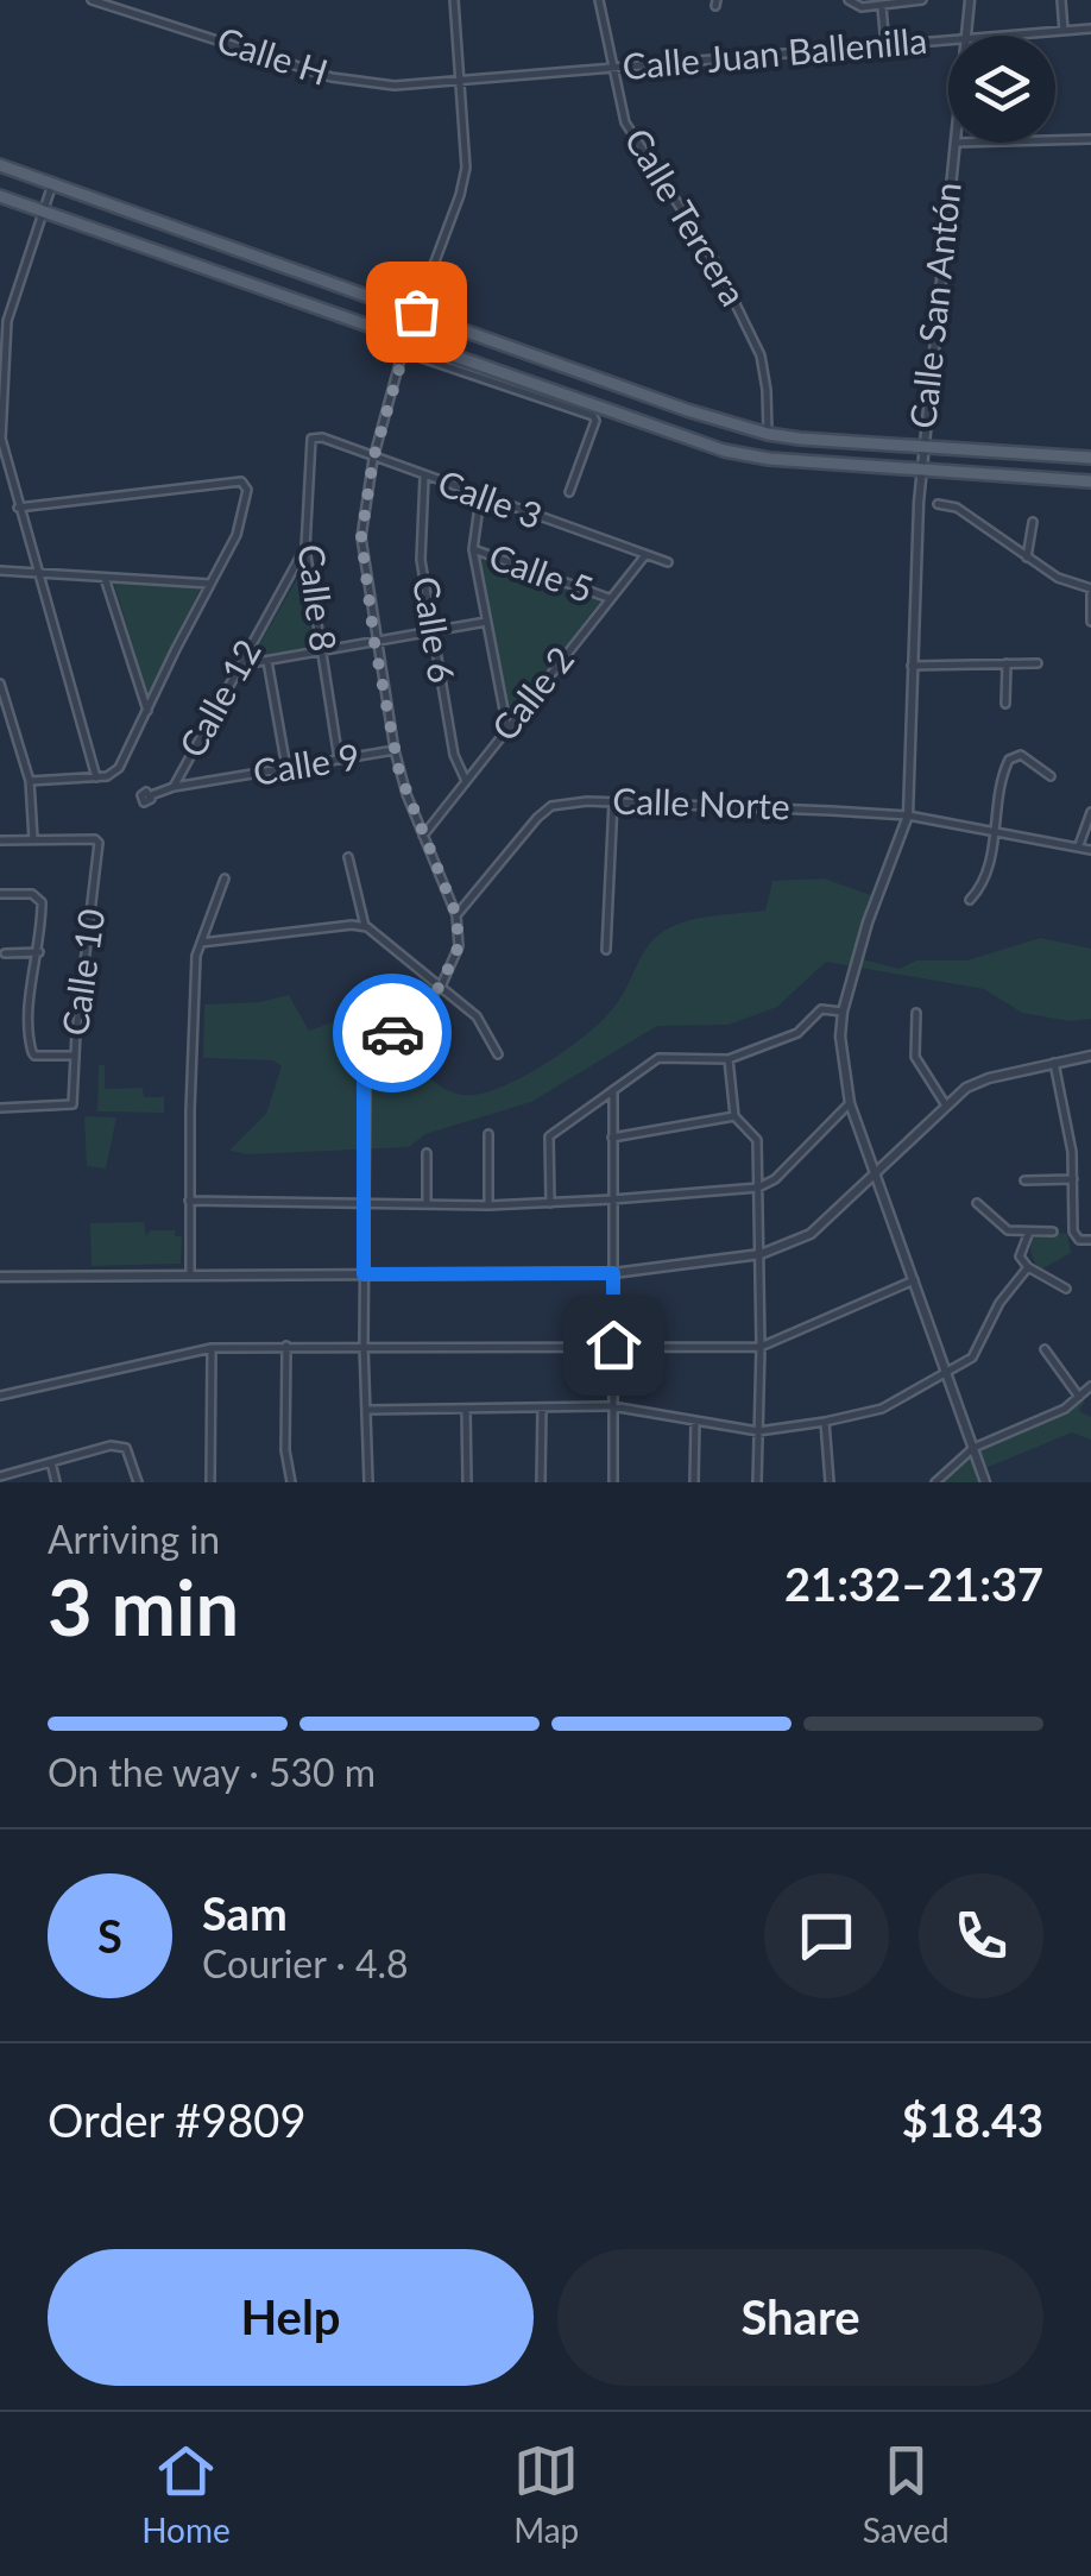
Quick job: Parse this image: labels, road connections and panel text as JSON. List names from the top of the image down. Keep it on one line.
{"streets":{"street":["Calle Juan Ballenilla","Calle H","Calle Tercera","Calle San Antón","Calle 3","Calle 5","Calle 8","Calle 6","Calle 2","Calle 12","Calle 9","Calle Norte","Calle 10"]},"crossings":[["Calle Juan Ballenilla","Calle H"],["Calle Juan Ballenilla","Calle Tercera"],["Calle San Antón","Calle Norte"],["Calle 3","Calle 8"],["Calle 3","Calle 6"],["Calle 3","Calle 2"],["Calle 5","Calle 2"],["Calle 8","Calle 12"],["Calle 8","Calle 9"],["Calle 6","Calle 2"],["Calle 12","Calle 9"]],"page":{"heading":["3 min","Arriving in","21:32–21:37"],"panel":["Sam","Courier · 4.8","Order #9809","$18.43"],"bar":"On the way · 530 m","round":"S","buttons":["Help","Share"],"tabs":["Home","Map","Saved"]}}
